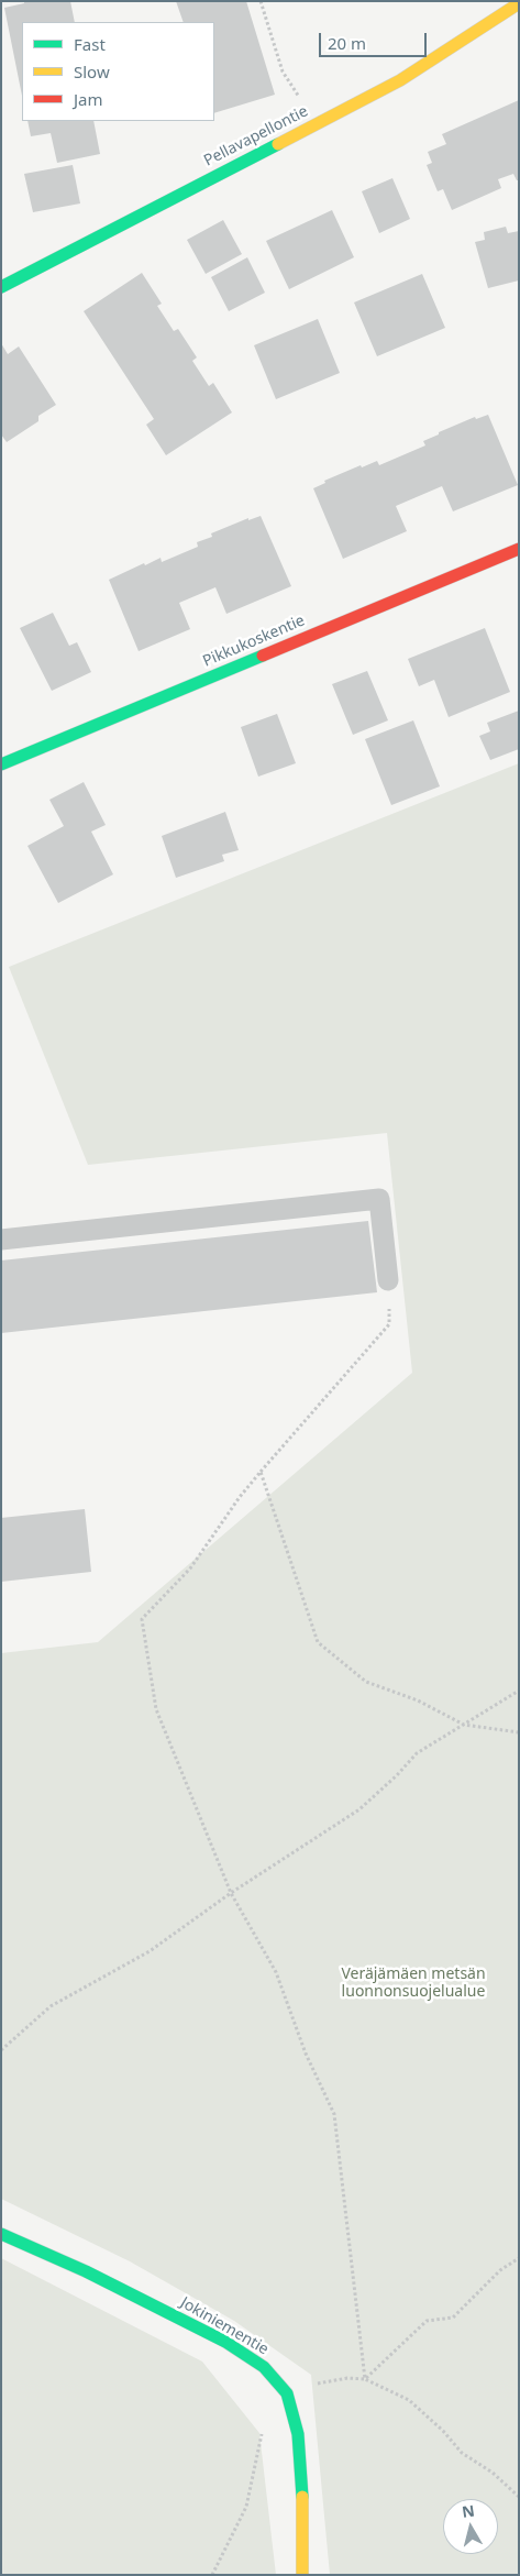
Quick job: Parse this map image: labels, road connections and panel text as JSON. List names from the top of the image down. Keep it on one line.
{"streets":{"street":["Pellavapellontie","Pikkukoskentie","Jokiniementie"]},"parks":["Veräjämäen metsän luonnonsuojelualue"],"legend":["Fast","Slow","Jam"],"scale_bar":"20 m","north":"top"}
